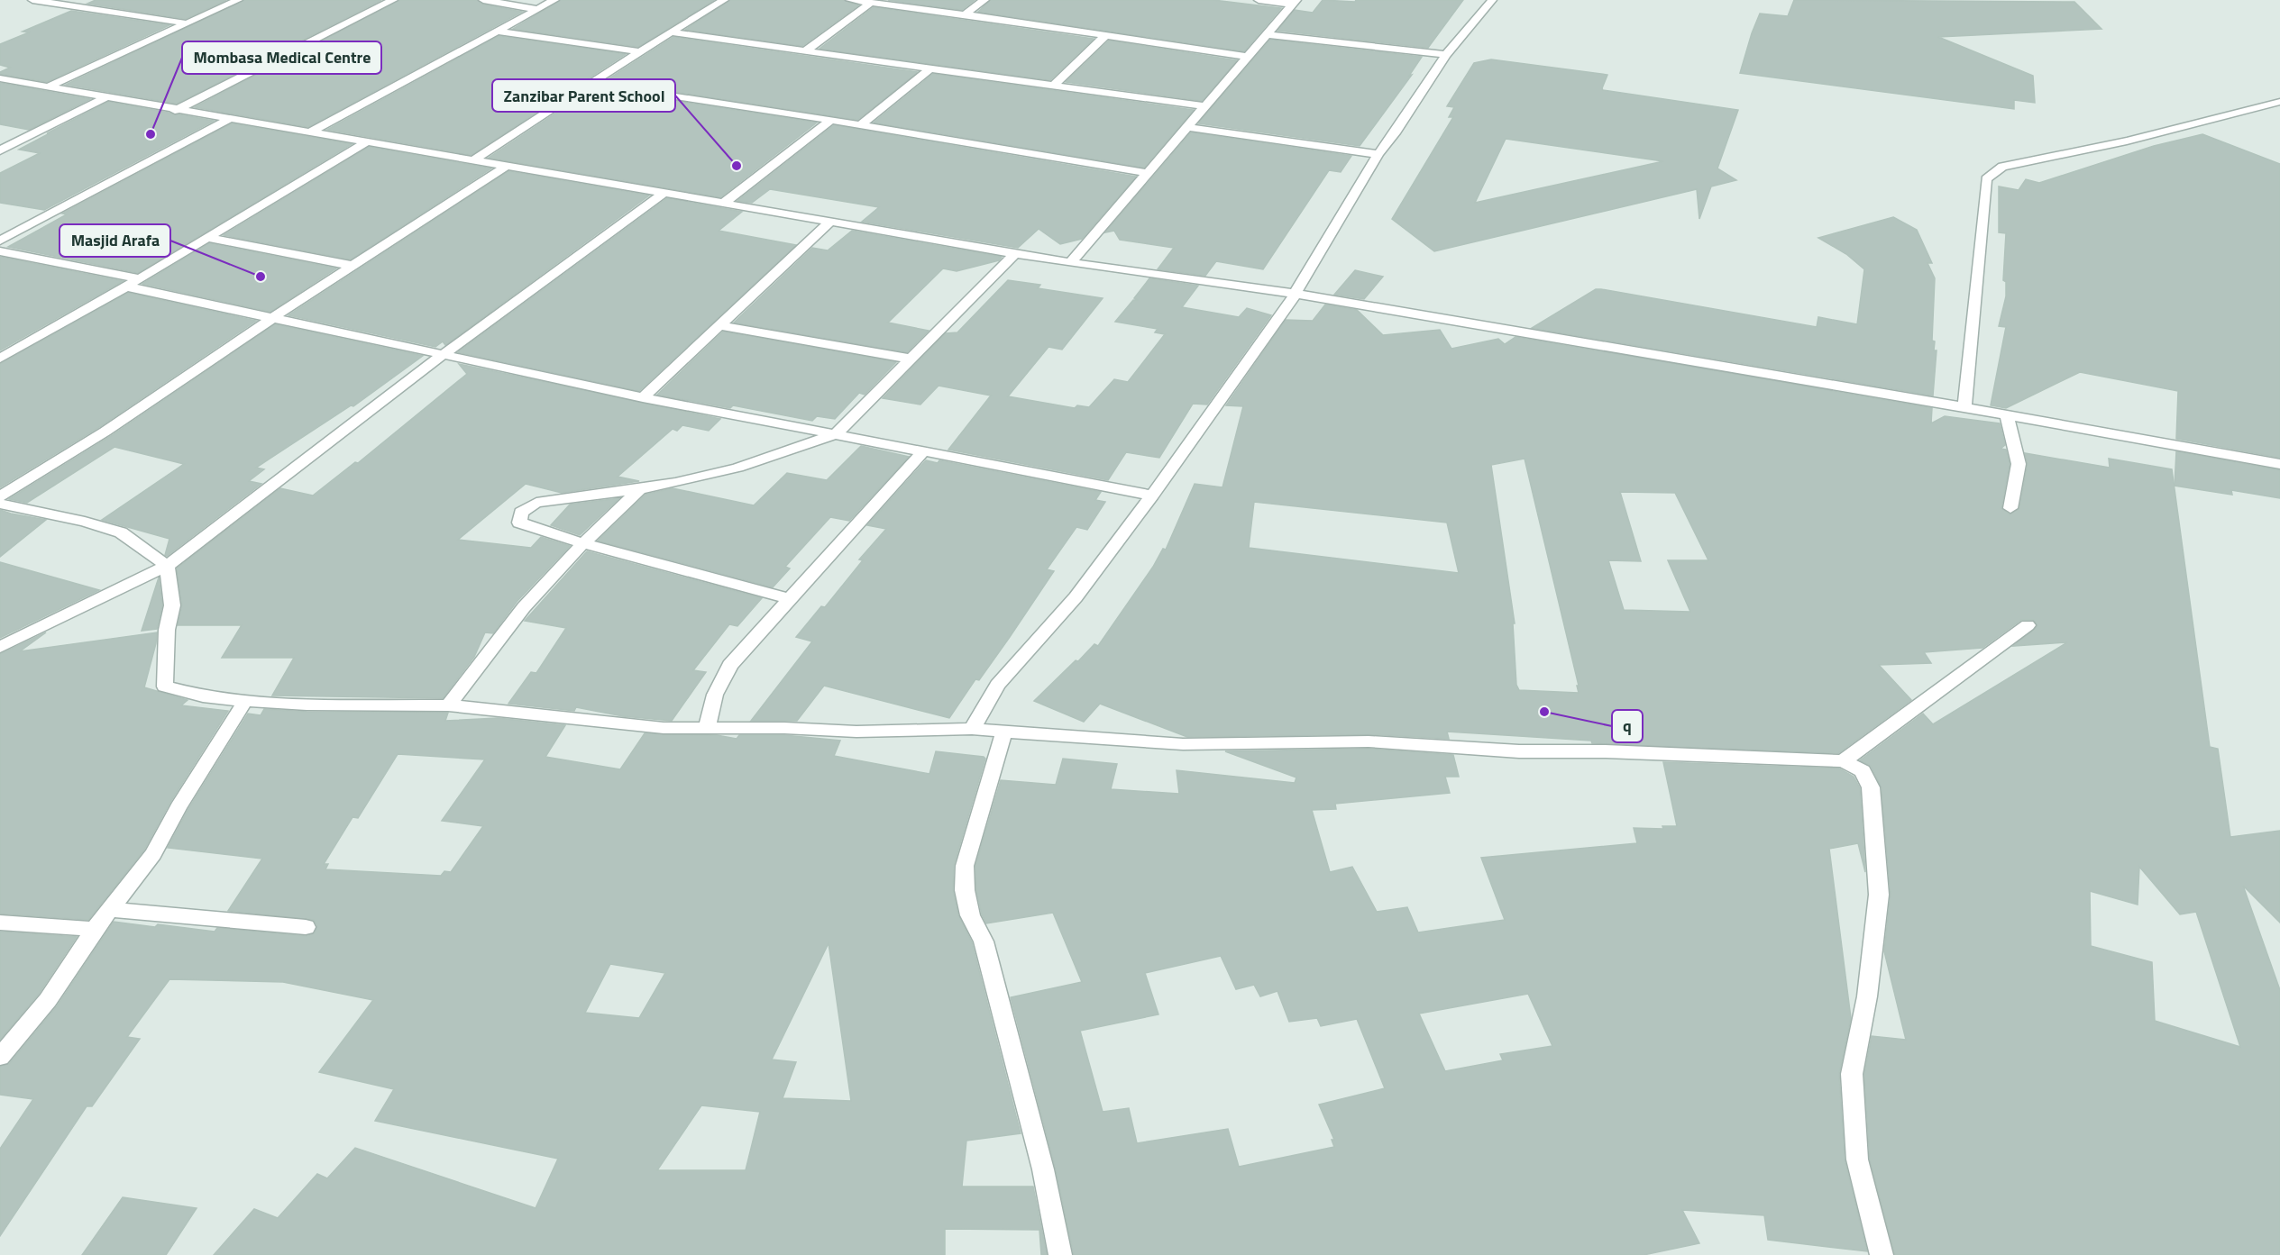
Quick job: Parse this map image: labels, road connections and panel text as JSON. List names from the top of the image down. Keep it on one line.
{"places":["Mombasa Medical Centre","Zanzibar Parent School","Masjid Arafa","q"]}
